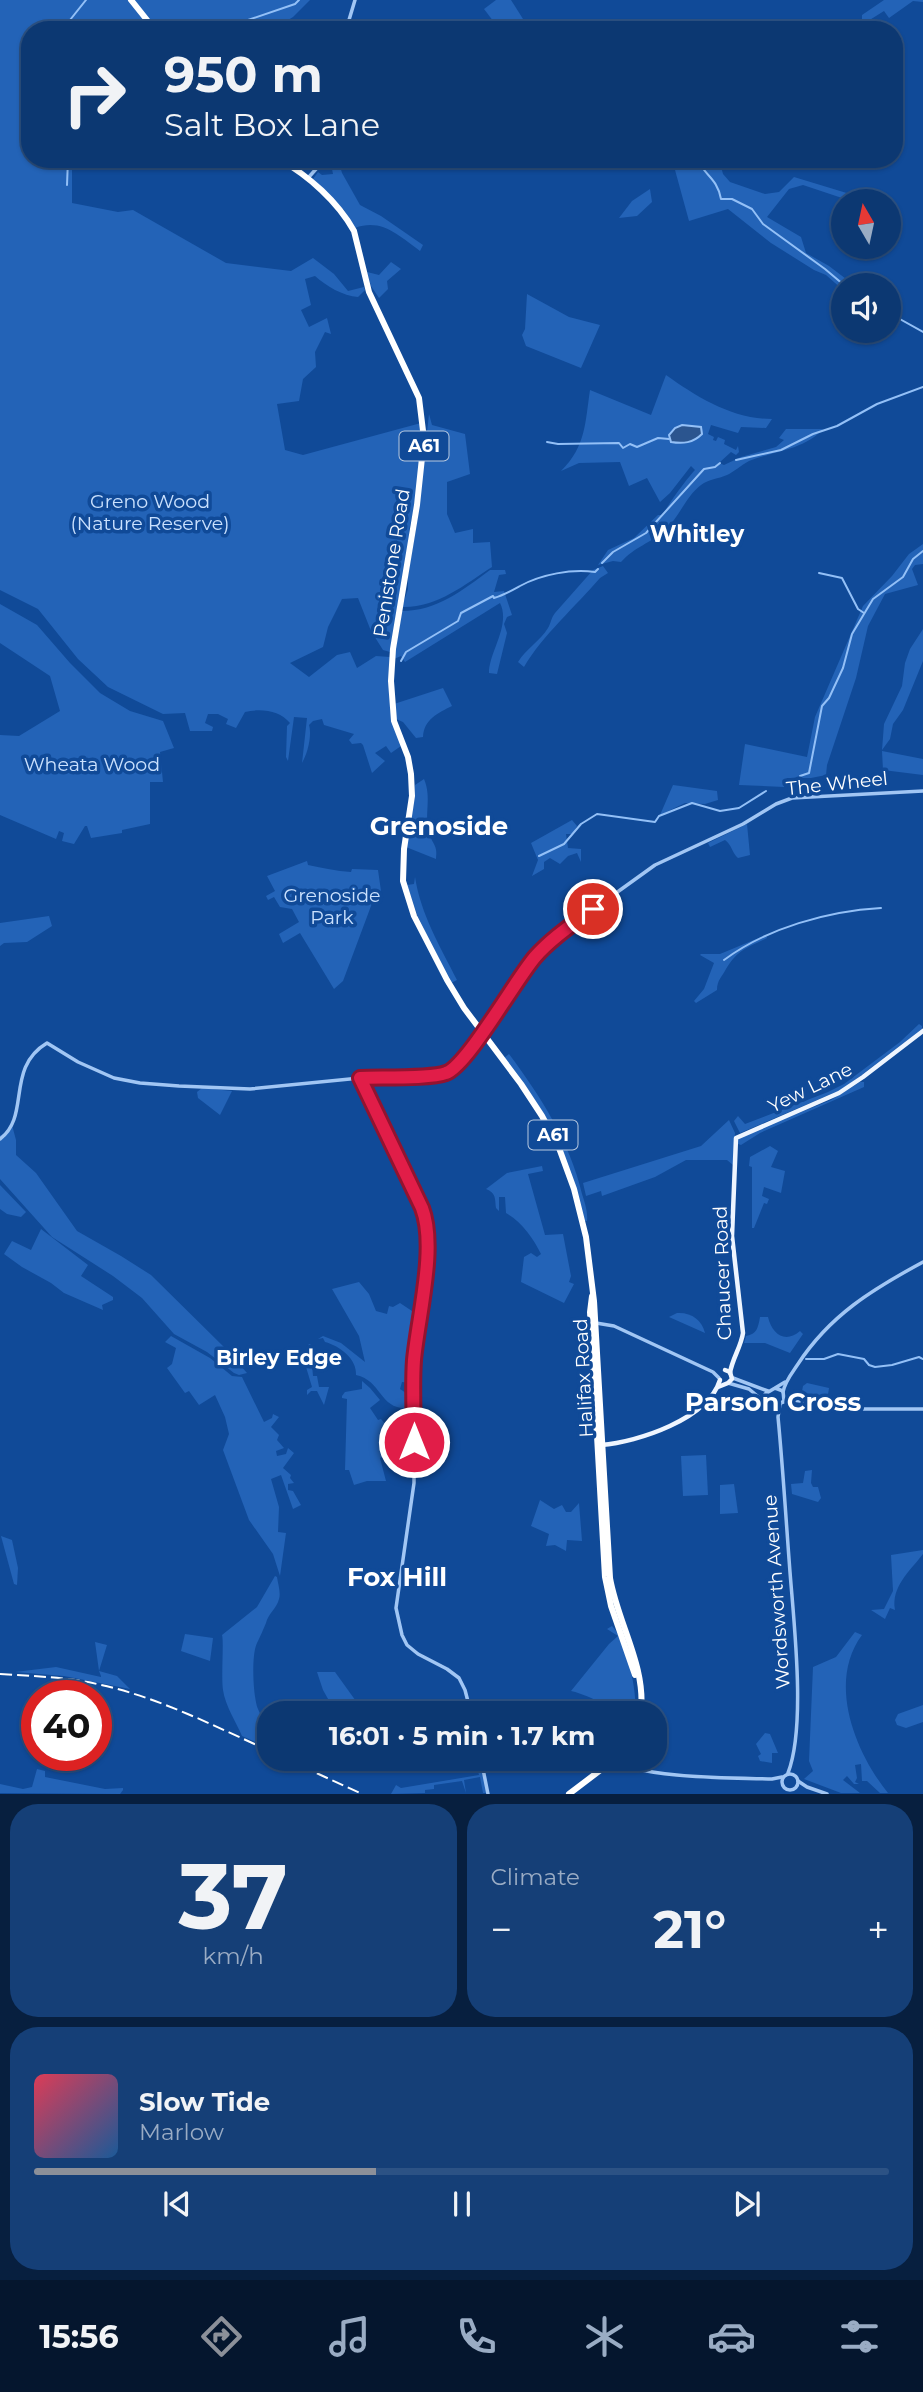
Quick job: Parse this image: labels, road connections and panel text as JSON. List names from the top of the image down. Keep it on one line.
{"streets":{"highway":["A61","Penistone Road","Halifax Road"],"main road":["Yew Lane","Chaucer Road"],"street":["The Wheel","Wordsworth Avenue"]},"crossings":[["Penistone Road","The Wheel"],["Penistone Road","Halifax Road"],["The Wheel","Halifax Road"],["Yew Lane","Chaucer Road"]],"districts":["Whitley","Grenoside","Birley Edge","Parson Cross","Fox Hill"],"parks":["Greno Wood (Nature Reserve)","Wheata Wood","Grenoside Park"],"north":"top","page":{"turn":["950 m","Salt Box Lane"],"limit":"40","trip":"16:01 · 5 min · 1.7 km","tile":[["37","km/h"],"Climate"],"heat":["−","21°","+"],"song":["Slow Tide","Marlow"],"tabs":"15:56"}}
